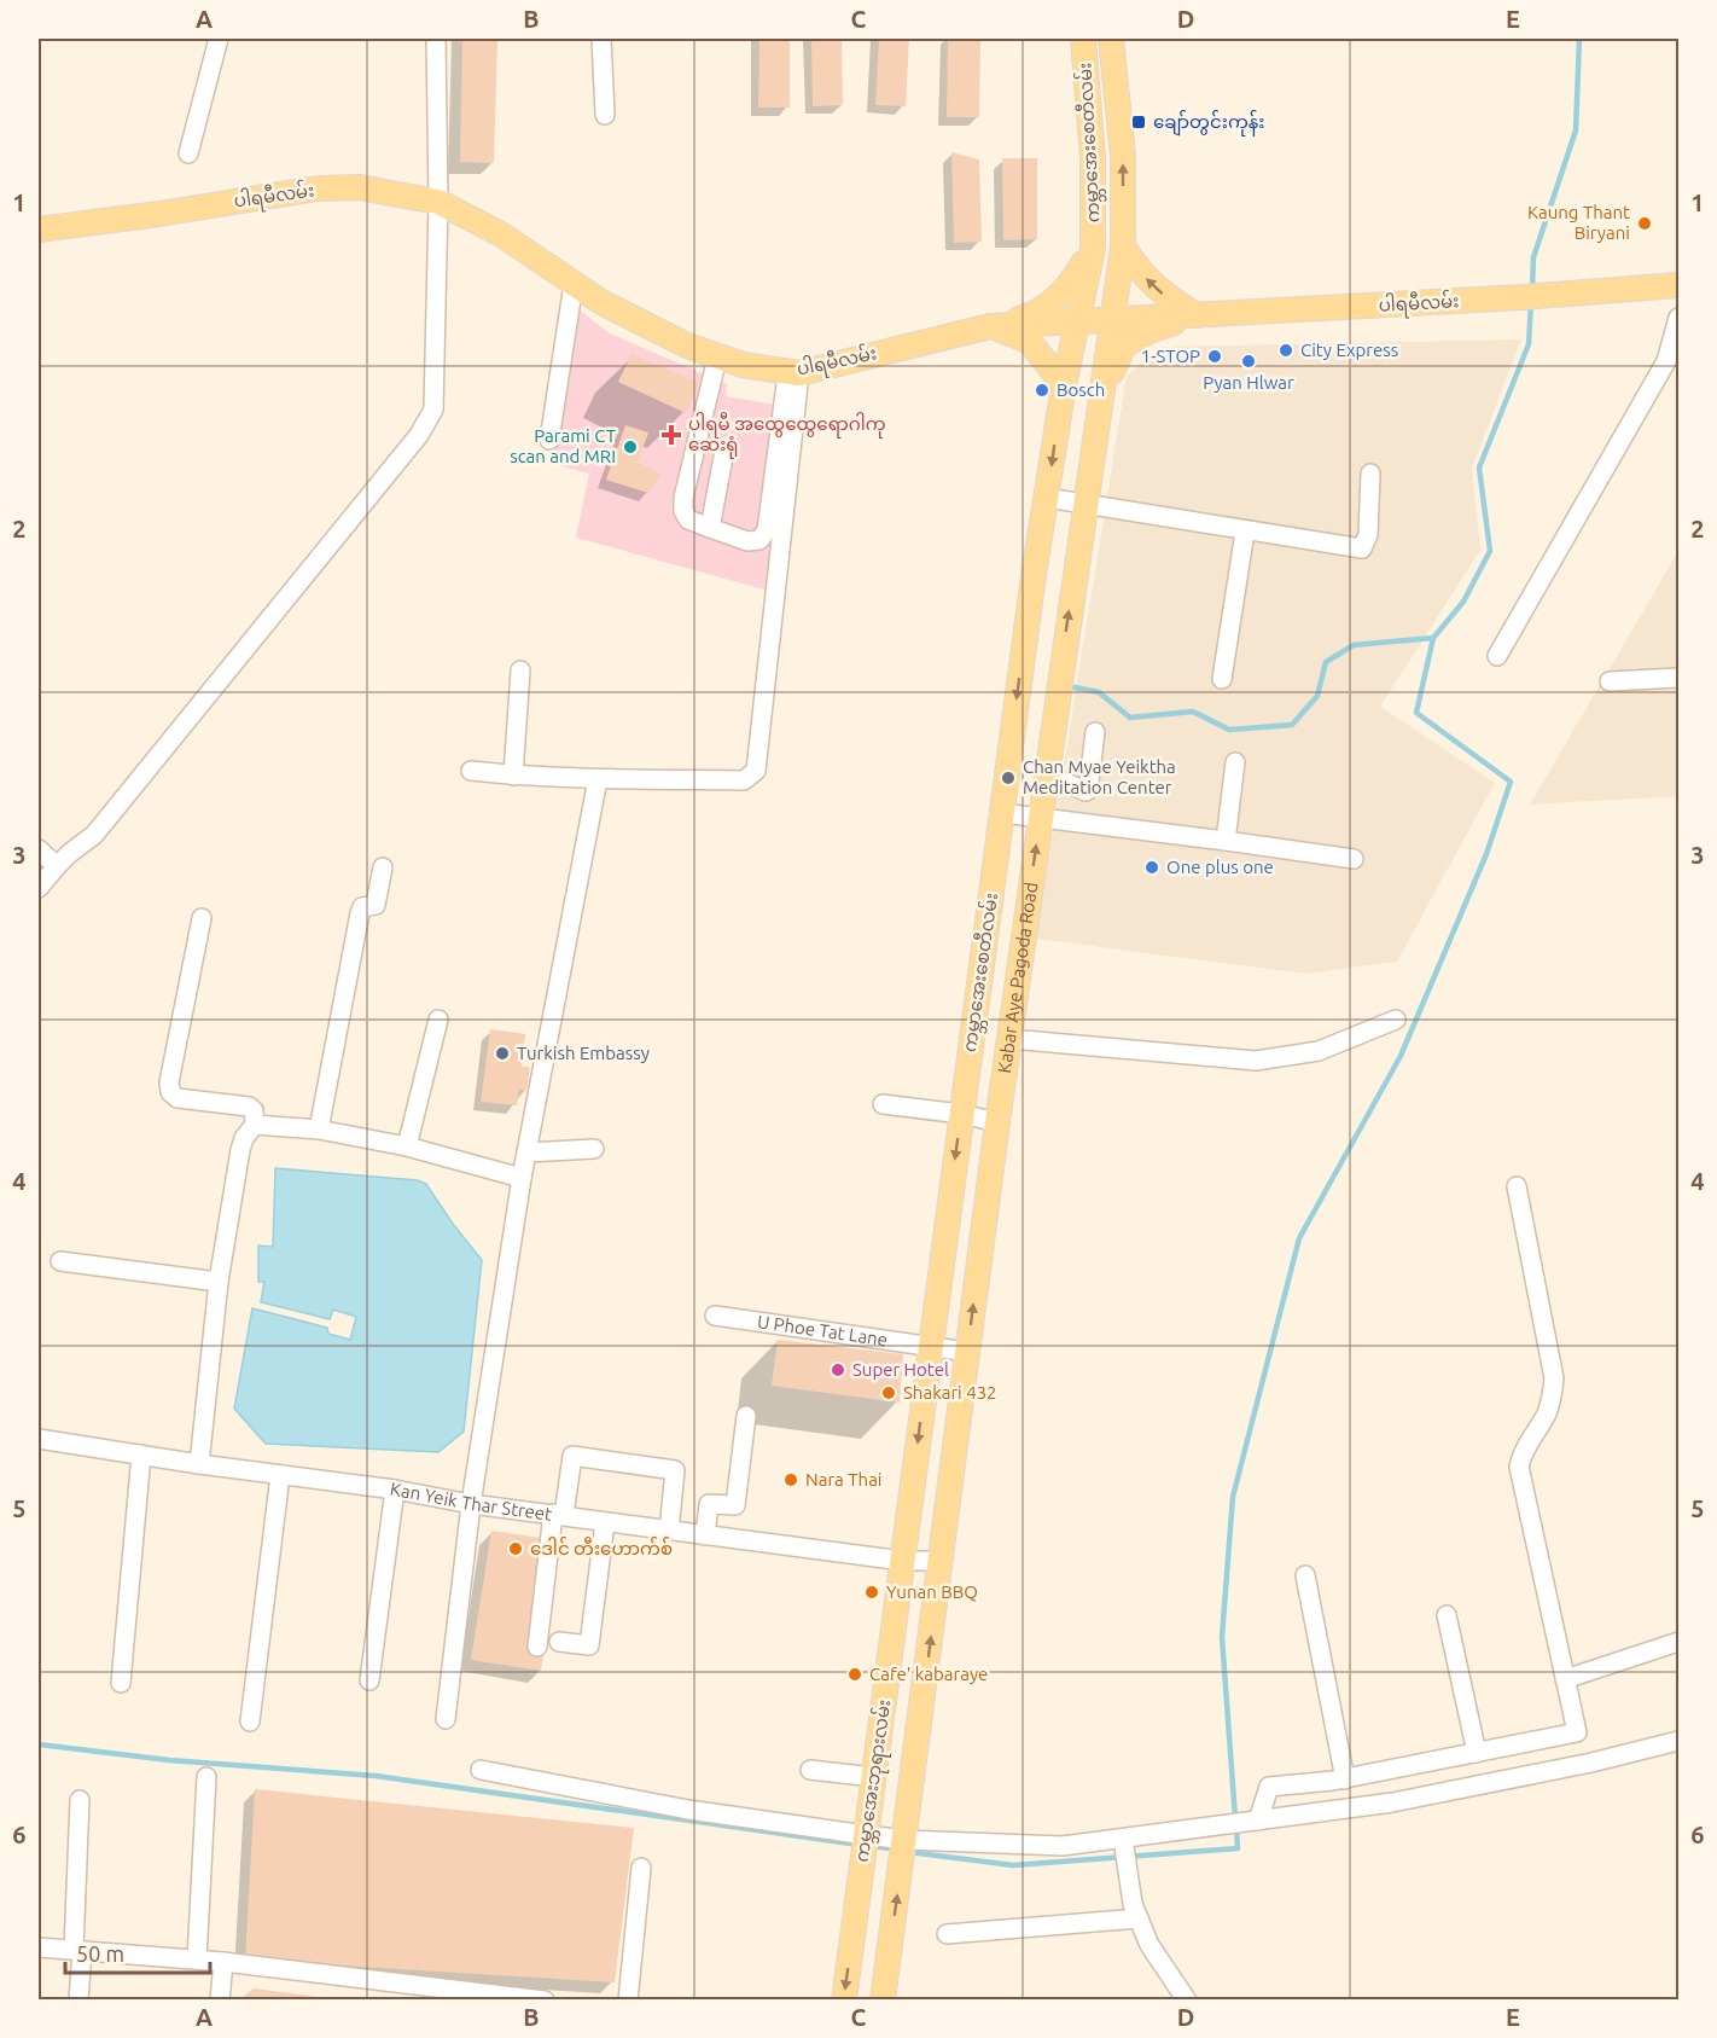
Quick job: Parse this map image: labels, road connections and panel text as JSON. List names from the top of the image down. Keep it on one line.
{"streets":{"main road":["ကမ္ဘာအေးစေတီလမ်း","ပါရမီလမ်း","Kabar Aye Pagoda Road","ကမ္ဘာအေးဘုရားလမ်း"],"street":["U Phoe Tat Lane","Kan Yeik Thar Street"]},"crossings":[["ကမ္ဘာအေးစေတီလမ်း","U Phoe Tat Lane"],["ကမ္ဘာအေးစေတီလမ်း","Kan Yeik Thar Street"],["ကမ္ဘာအေးစေတီလမ်း","ကမ္ဘာအေးဘုရားလမ်း"],["Kabar Aye Pagoda Road","U Phoe Tat Lane"],["Kabar Aye Pagoda Road","Kan Yeik Thar Street"],["Kan Yeik Thar Street","ကမ္ဘာအေးဘုရားလမ်း"]],"one_way":["Kabar Aye Pagoda Road"],"places":{"transit":["ချော်တွင်းကုန်း"],"other":["Kaung Thant Biryani","City Express","1-STOP","Pyan Hlwar","Bosch","Parami CT scan and MRI","Chan Myae Yeiktha Meditation Center","One plus one","Turkish Embassy","Super Hotel","Shakari 432","Nara Thai","ဒေါင် တီးဟောက်စ်","Yunan BBQ","Cafe' kabaraye"],"health":["ပါရမီ အထွေထွေရောဂါကု ဆေးရုံ"]},"scale_bar":"50 m","grid":{"columns":["A","B","C","D","E"],"rows":["1","2","3","4","5","6"]}}
